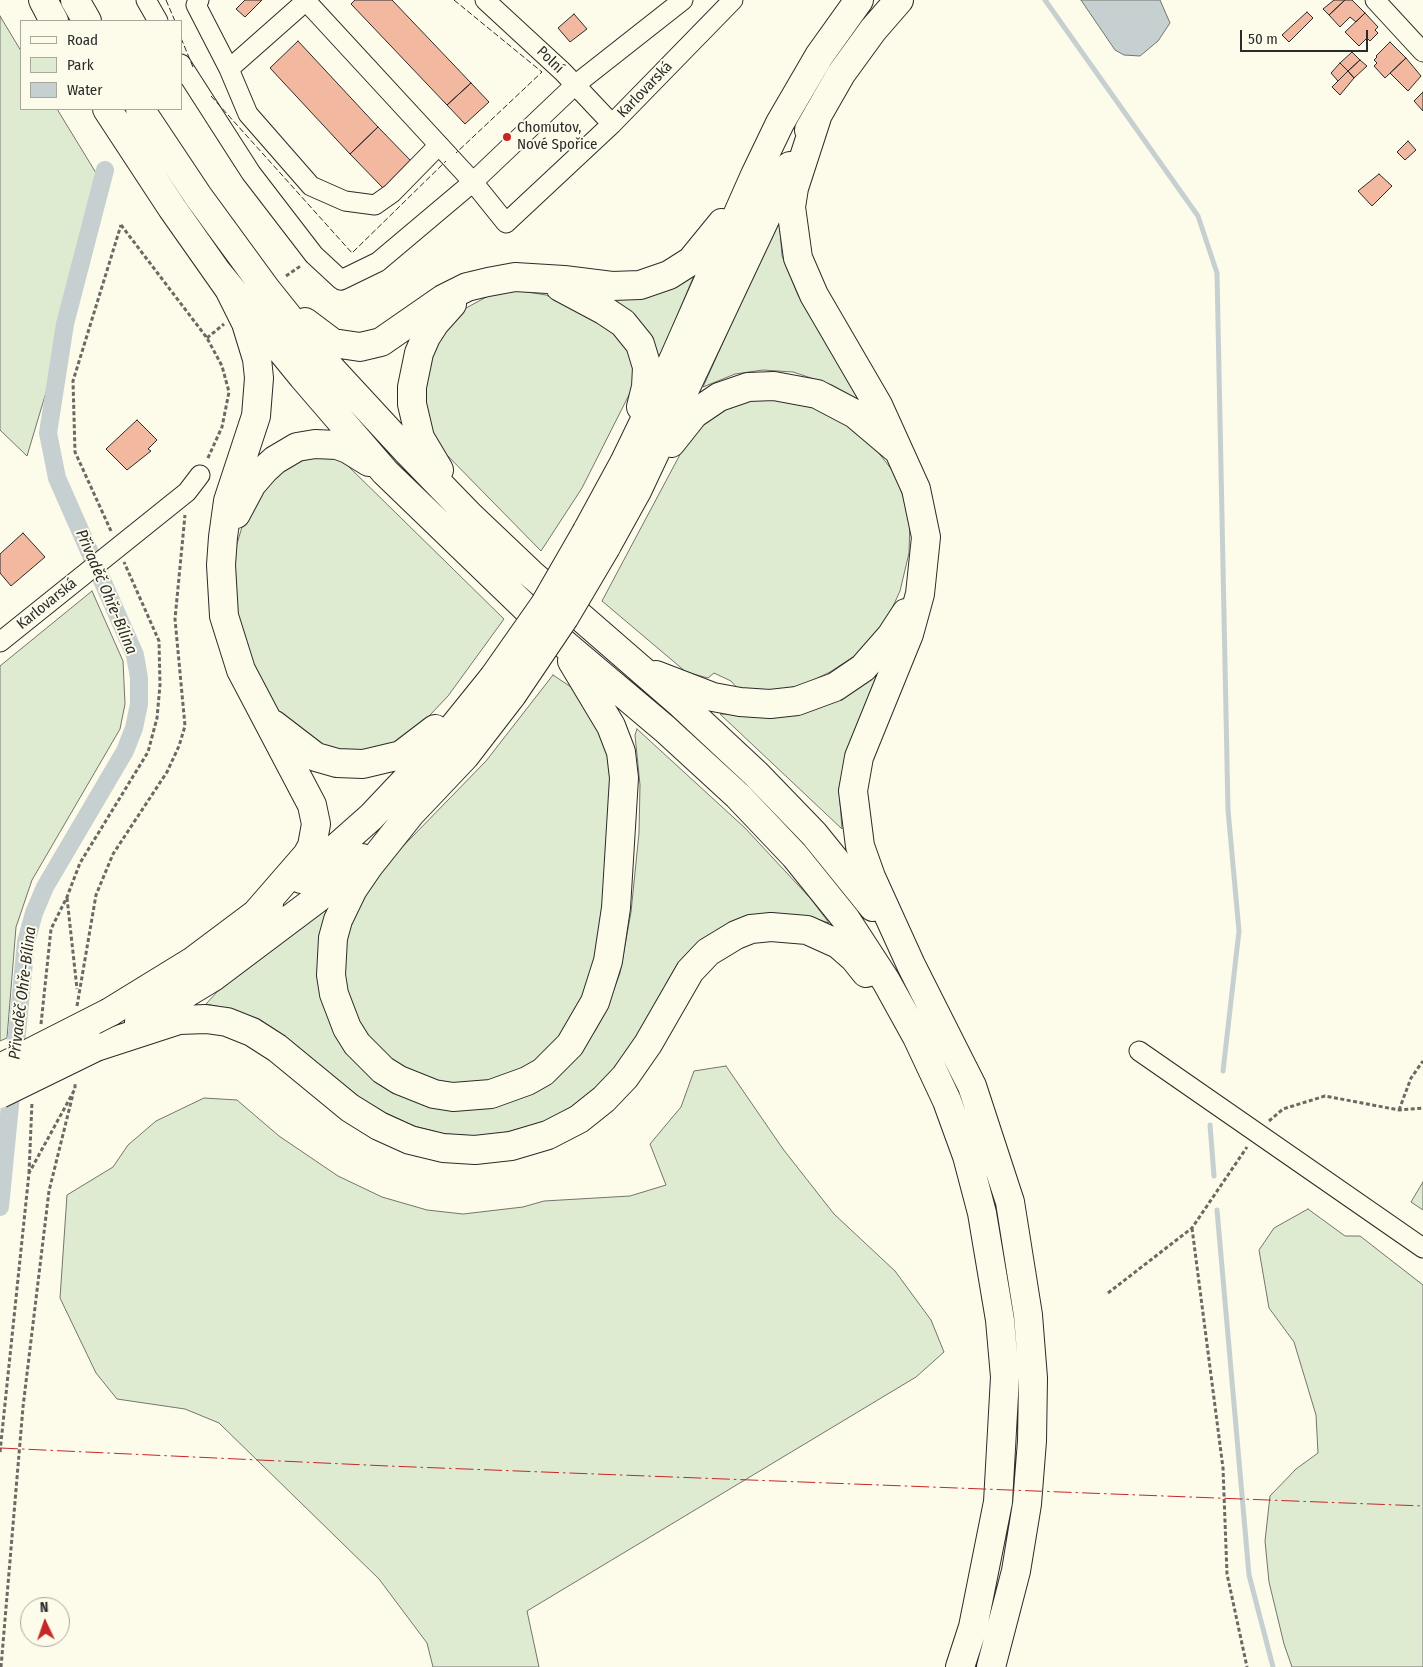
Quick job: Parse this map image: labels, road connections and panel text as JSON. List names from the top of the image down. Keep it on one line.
{"streets":{"street":["Polní","Karlovarská"]},"crossings":[["Polní","Karlovarská"]],"water":["Přivaděč Ohře-Bílina"],"places":["Chomutov, Nové Spořice"],"legend":["Road","Park","Water"],"scale_bar":"50 m","north":"top"}
